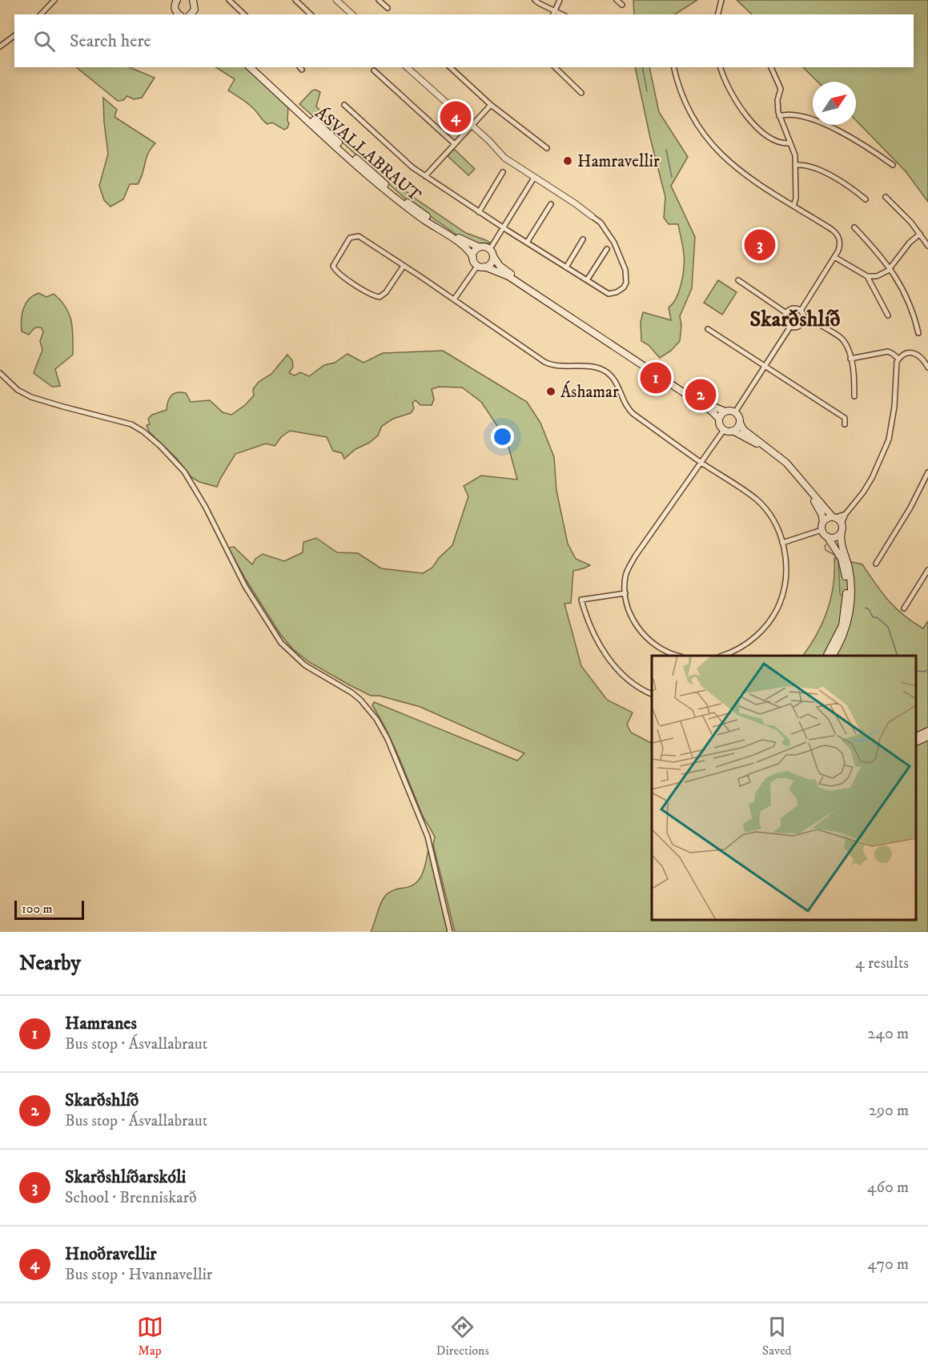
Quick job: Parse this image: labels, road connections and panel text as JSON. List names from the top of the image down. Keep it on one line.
{"streets":{"main road":["ÁSVALLABRAUT"]},"districts":["Skarðshlíð"],"places":["Hamravellir","Áshamar"],"scale_bar":"100 m","north":"top right","page":{"search":"Search here","pins":["4","3","1","2"],"scale":"100 m","heading":["Nearby","4 results"],"list":[{"mark":"1","name":"Hamranes","note":"Bus stop · Ásvallabraut","value":"240 m"},{"mark":"2","name":"Skarðshlíð","note":"Bus stop · Ásvallabraut","value":"290 m"},{"mark":"3","name":"Skarðshlíðarskóli","note":"School · Brenniskarð","value":"460 m"},{"mark":"4","name":"Hnoðravellir","note":"Bus stop · Hvannavellir","value":"470 m"}],"nav":["Map","Directions","Saved"]}}
